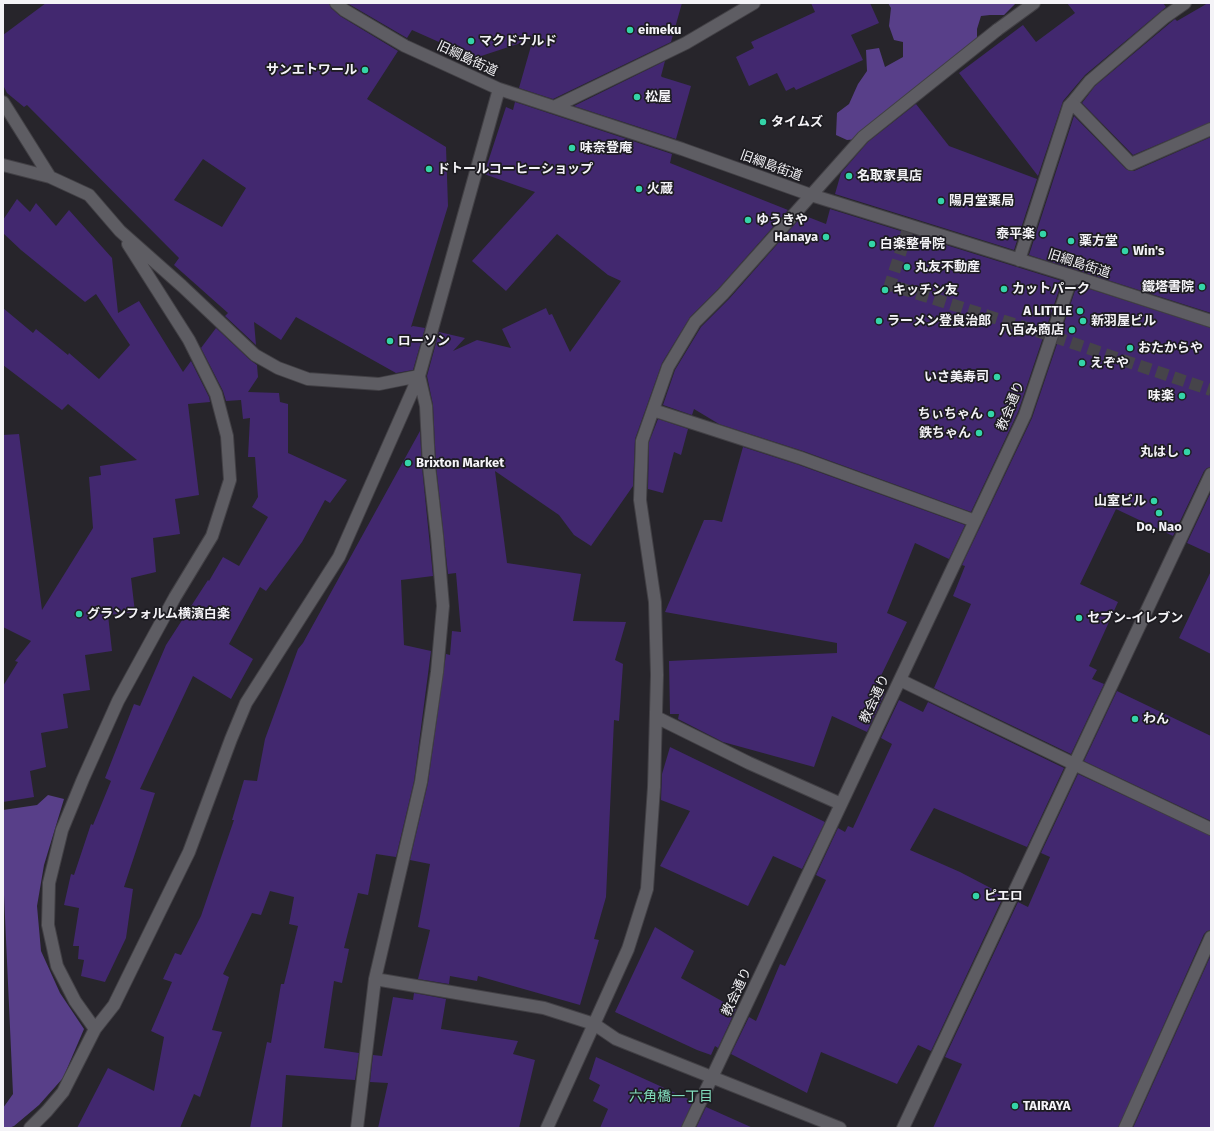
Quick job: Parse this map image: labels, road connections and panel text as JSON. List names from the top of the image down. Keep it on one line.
{"streets":{"street":["旧綱島街道","教会通り"]},"crossings":[["旧綱島街道","教会通り"]],"districts":["六角橋一丁目"],"places":["eimeku","マクドナルド","サンエトワール","松屋","タイムズ","味奈登庵","ドトールコーヒーショップ","名取家具店","火蔵","陽月堂薬局","ゆうきや","泰平楽","Hanaya","薬方堂","白楽整骨院","Win's","丸友不動産","鐵塔書院","カットパーク","キッチン友","A LITTLE","ラーメン登良治郎","新羽屋ビル","八百み商店","ローソン","おたからや","えぞや","いさ美寿司","味楽","ちぃちゃん","鉄ちゃん","丸はし","Brixton Market","山室ビル","Do, Nao","グランフォルム横濱白楽","セブン-イレブン","わん","ピエロ","TAIRAYA"]}
